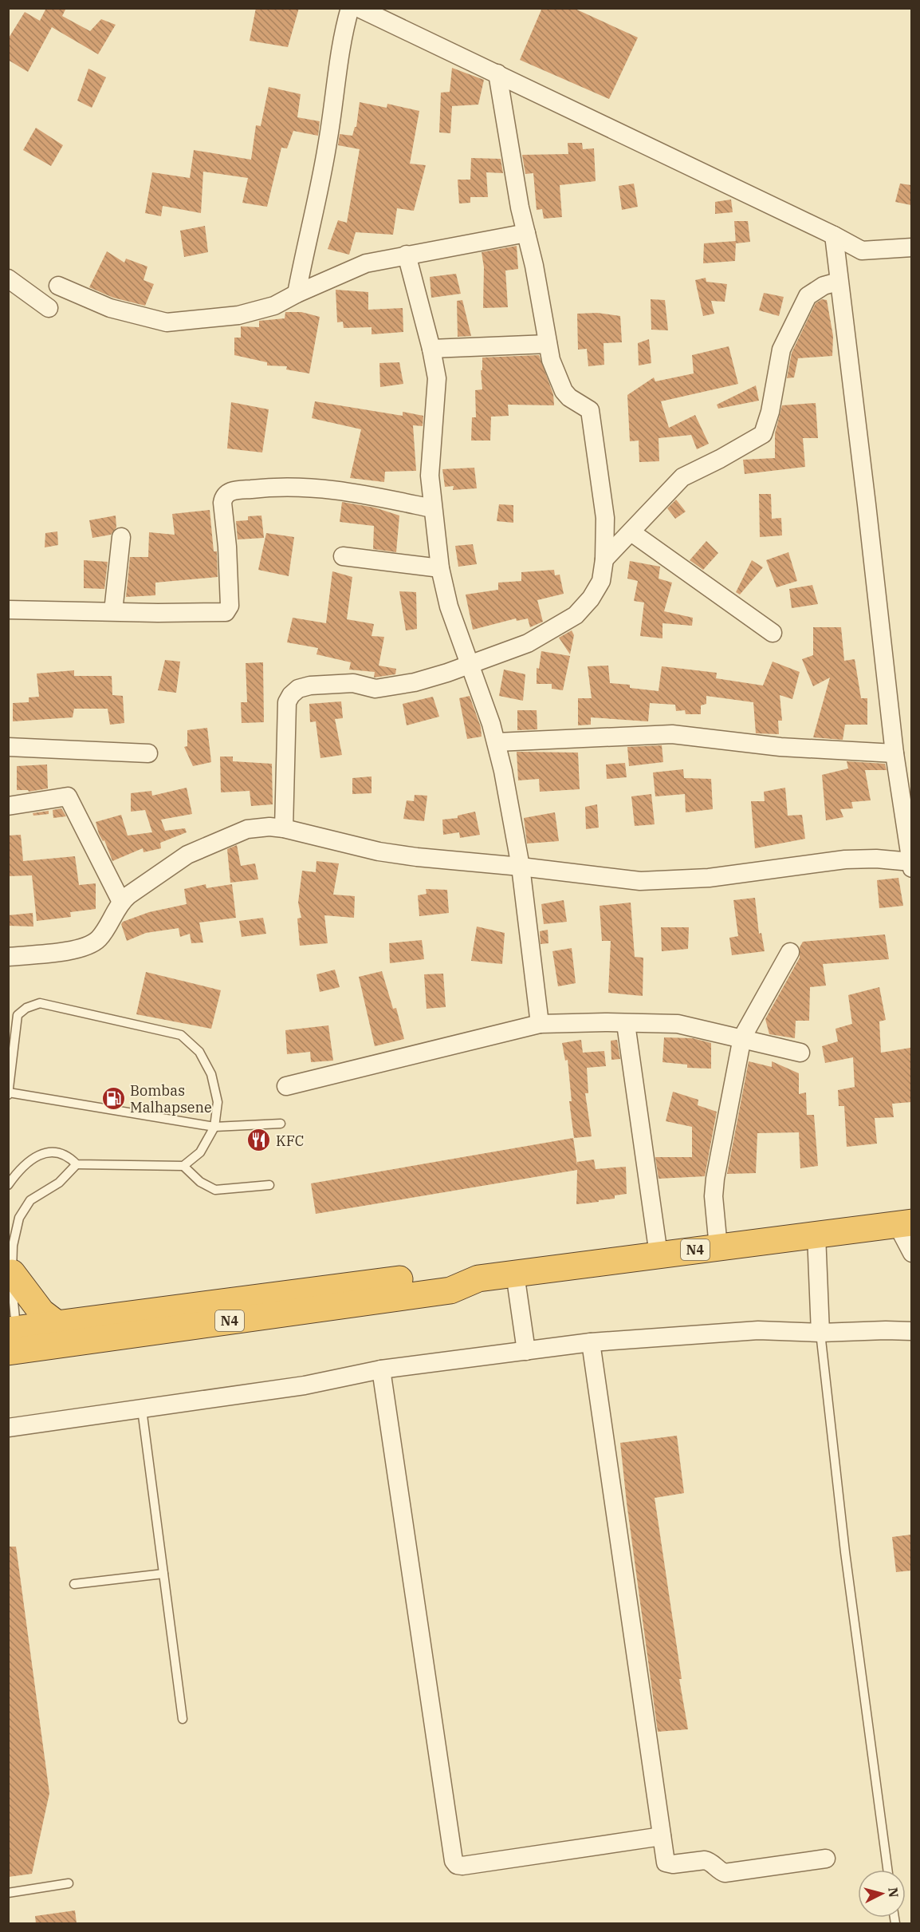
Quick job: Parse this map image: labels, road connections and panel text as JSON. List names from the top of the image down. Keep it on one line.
{"streets":{"highway":["N4"]},"places":{"fuel station":["Bombas Malhapsene"],"restaurant":["KFC"]},"north":"right"}
